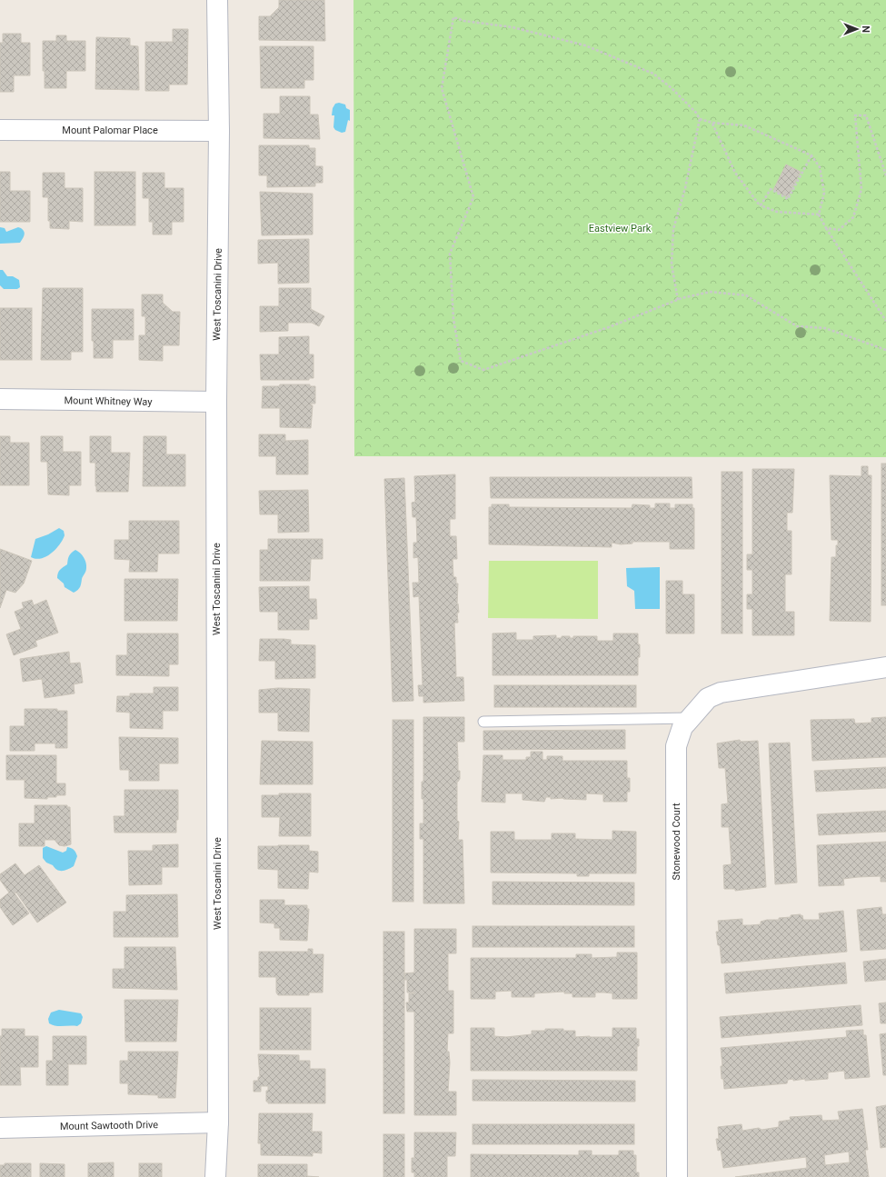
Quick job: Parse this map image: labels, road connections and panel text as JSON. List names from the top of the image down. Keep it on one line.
{"streets":{"street":["Mount Palomar Place","West Toscanini Drive","Mount Whitney Way","Stonewood Court","Mount Sawtooth Drive"]},"crossings":[["Mount Palomar Place","West Toscanini Drive"],["West Toscanini Drive","Mount Whitney Way"],["West Toscanini Drive","Mount Sawtooth Drive"]],"parks":["Eastview Park"],"north":"right"}
